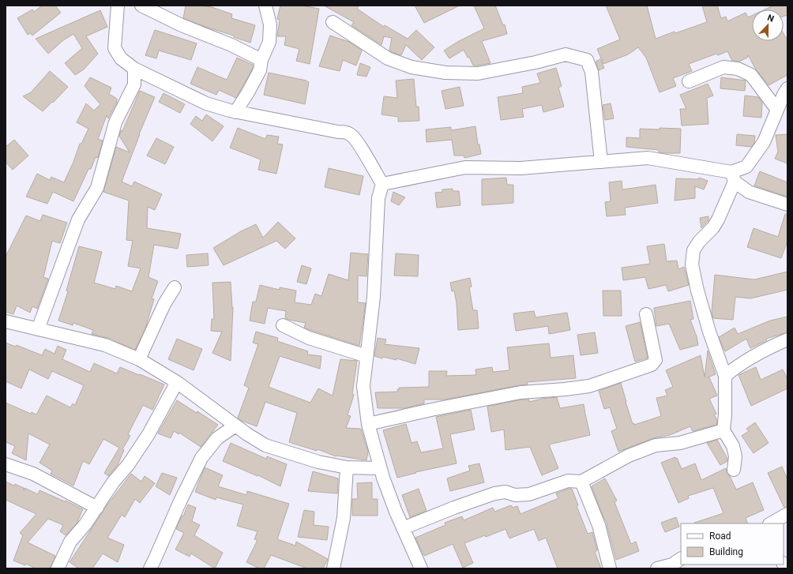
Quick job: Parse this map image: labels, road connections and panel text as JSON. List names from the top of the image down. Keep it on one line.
{"legend":["Road","Building"],"north":"top"}
